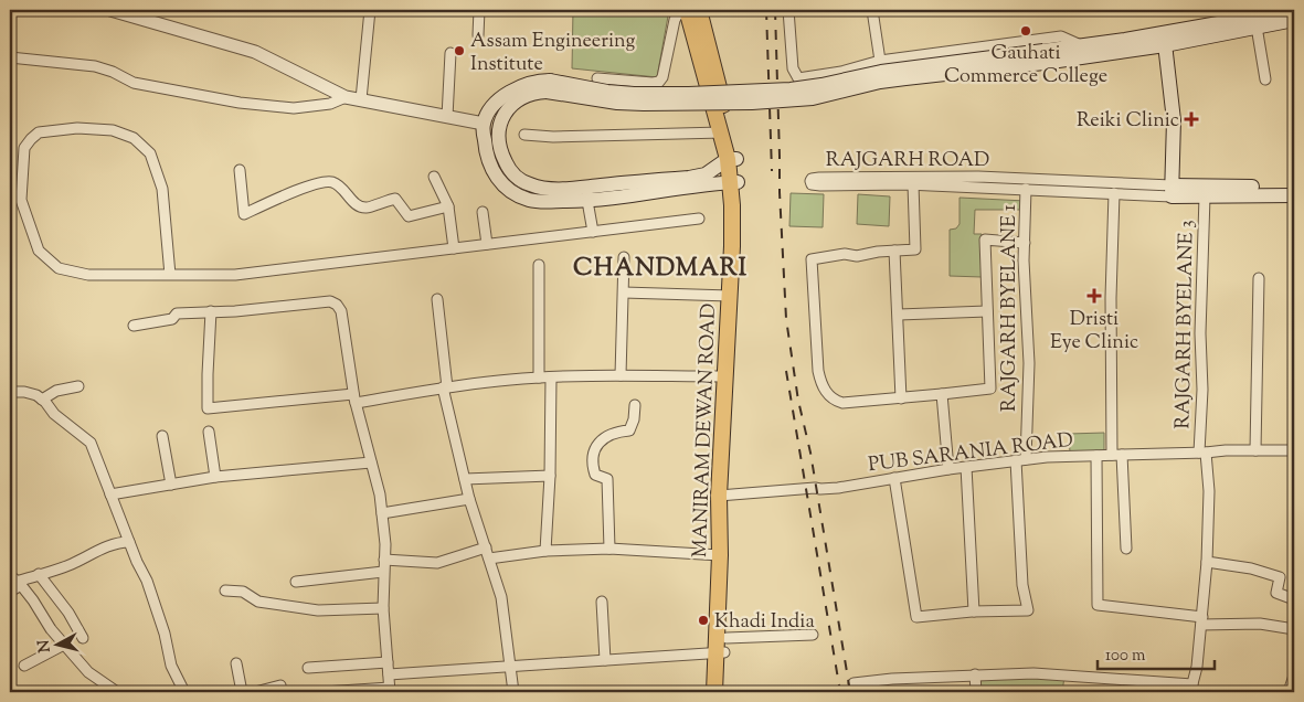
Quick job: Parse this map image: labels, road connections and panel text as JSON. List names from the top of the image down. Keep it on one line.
{"streets":{"main road":["RAJGARH ROAD","MANIRAM DEWAN ROAD"],"street":["RAJGARH BYELANE 1","RAJGARH BYELANE 3","PUB SARANIA ROAD"]},"crossings":[["RAJGARH ROAD","RAJGARH BYELANE 1"],["RAJGARH ROAD","RAJGARH BYELANE 3"],["RAJGARH BYELANE 1","PUB SARANIA ROAD"],["RAJGARH BYELANE 3","PUB SARANIA ROAD"],["MANIRAM DEWAN ROAD","PUB SARANIA ROAD"]],"districts":["CHANDMARI"],"places":{"other":["Gauhati Commerce College","Assam Engineering Institute","Khadi India"],"health":["Reiki Clinic","Dristi Eye Clinic"]},"scale_bar":"100 m","north":"left"}
